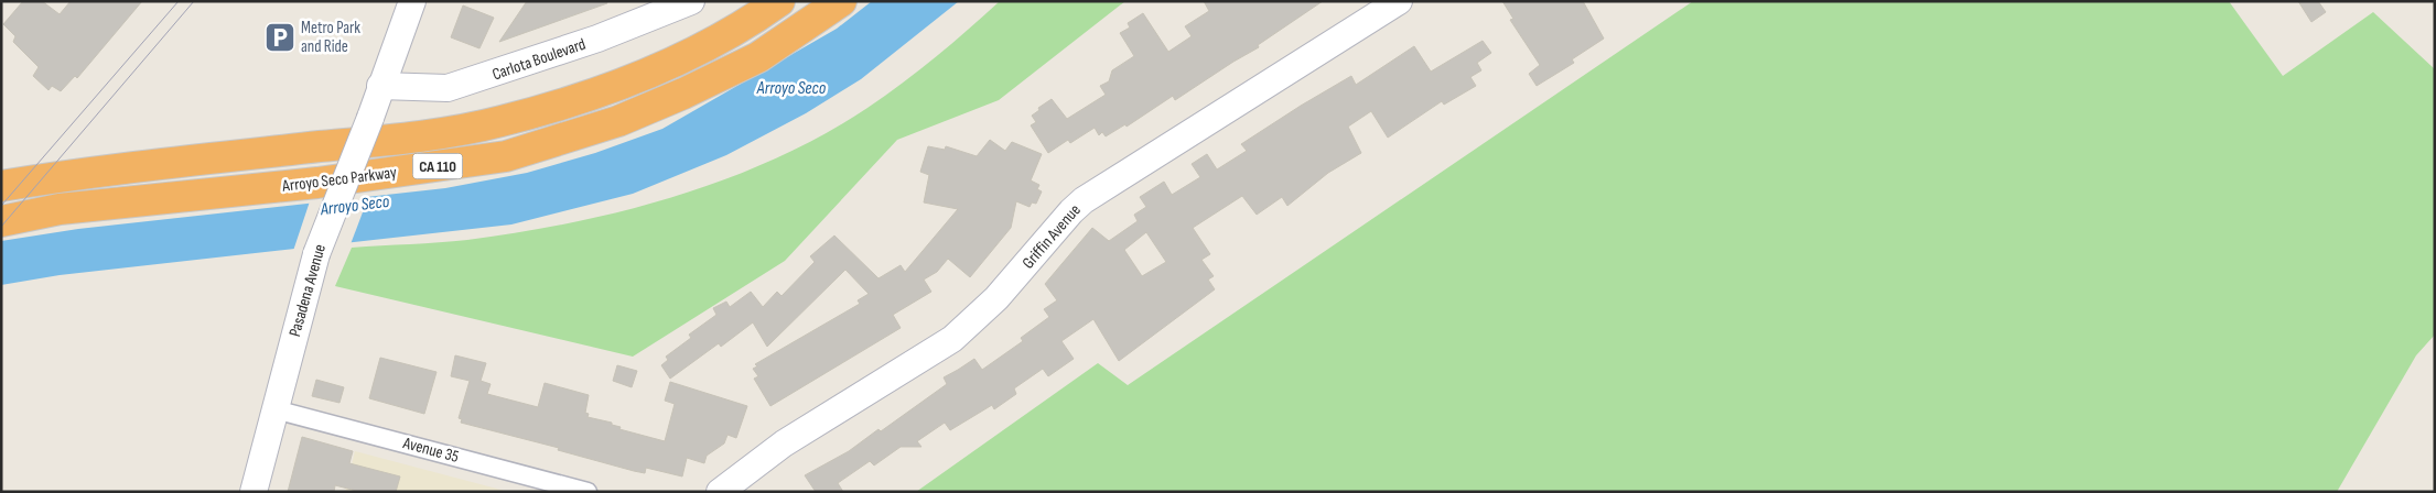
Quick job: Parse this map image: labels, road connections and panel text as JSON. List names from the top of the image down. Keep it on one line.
{"streets":{"highway":["CA 110","Arroyo Seco Parkway"],"street":["Carlota Boulevard","Griffin Avenue","Pasadena Avenue","Avenue 35"]},"crossings":[["Carlota Boulevard","Pasadena Avenue"],["Pasadena Avenue","Avenue 35"]],"water":["Arroyo Seco"],"places":{"parking":["Metro Park and Ride"]}}
